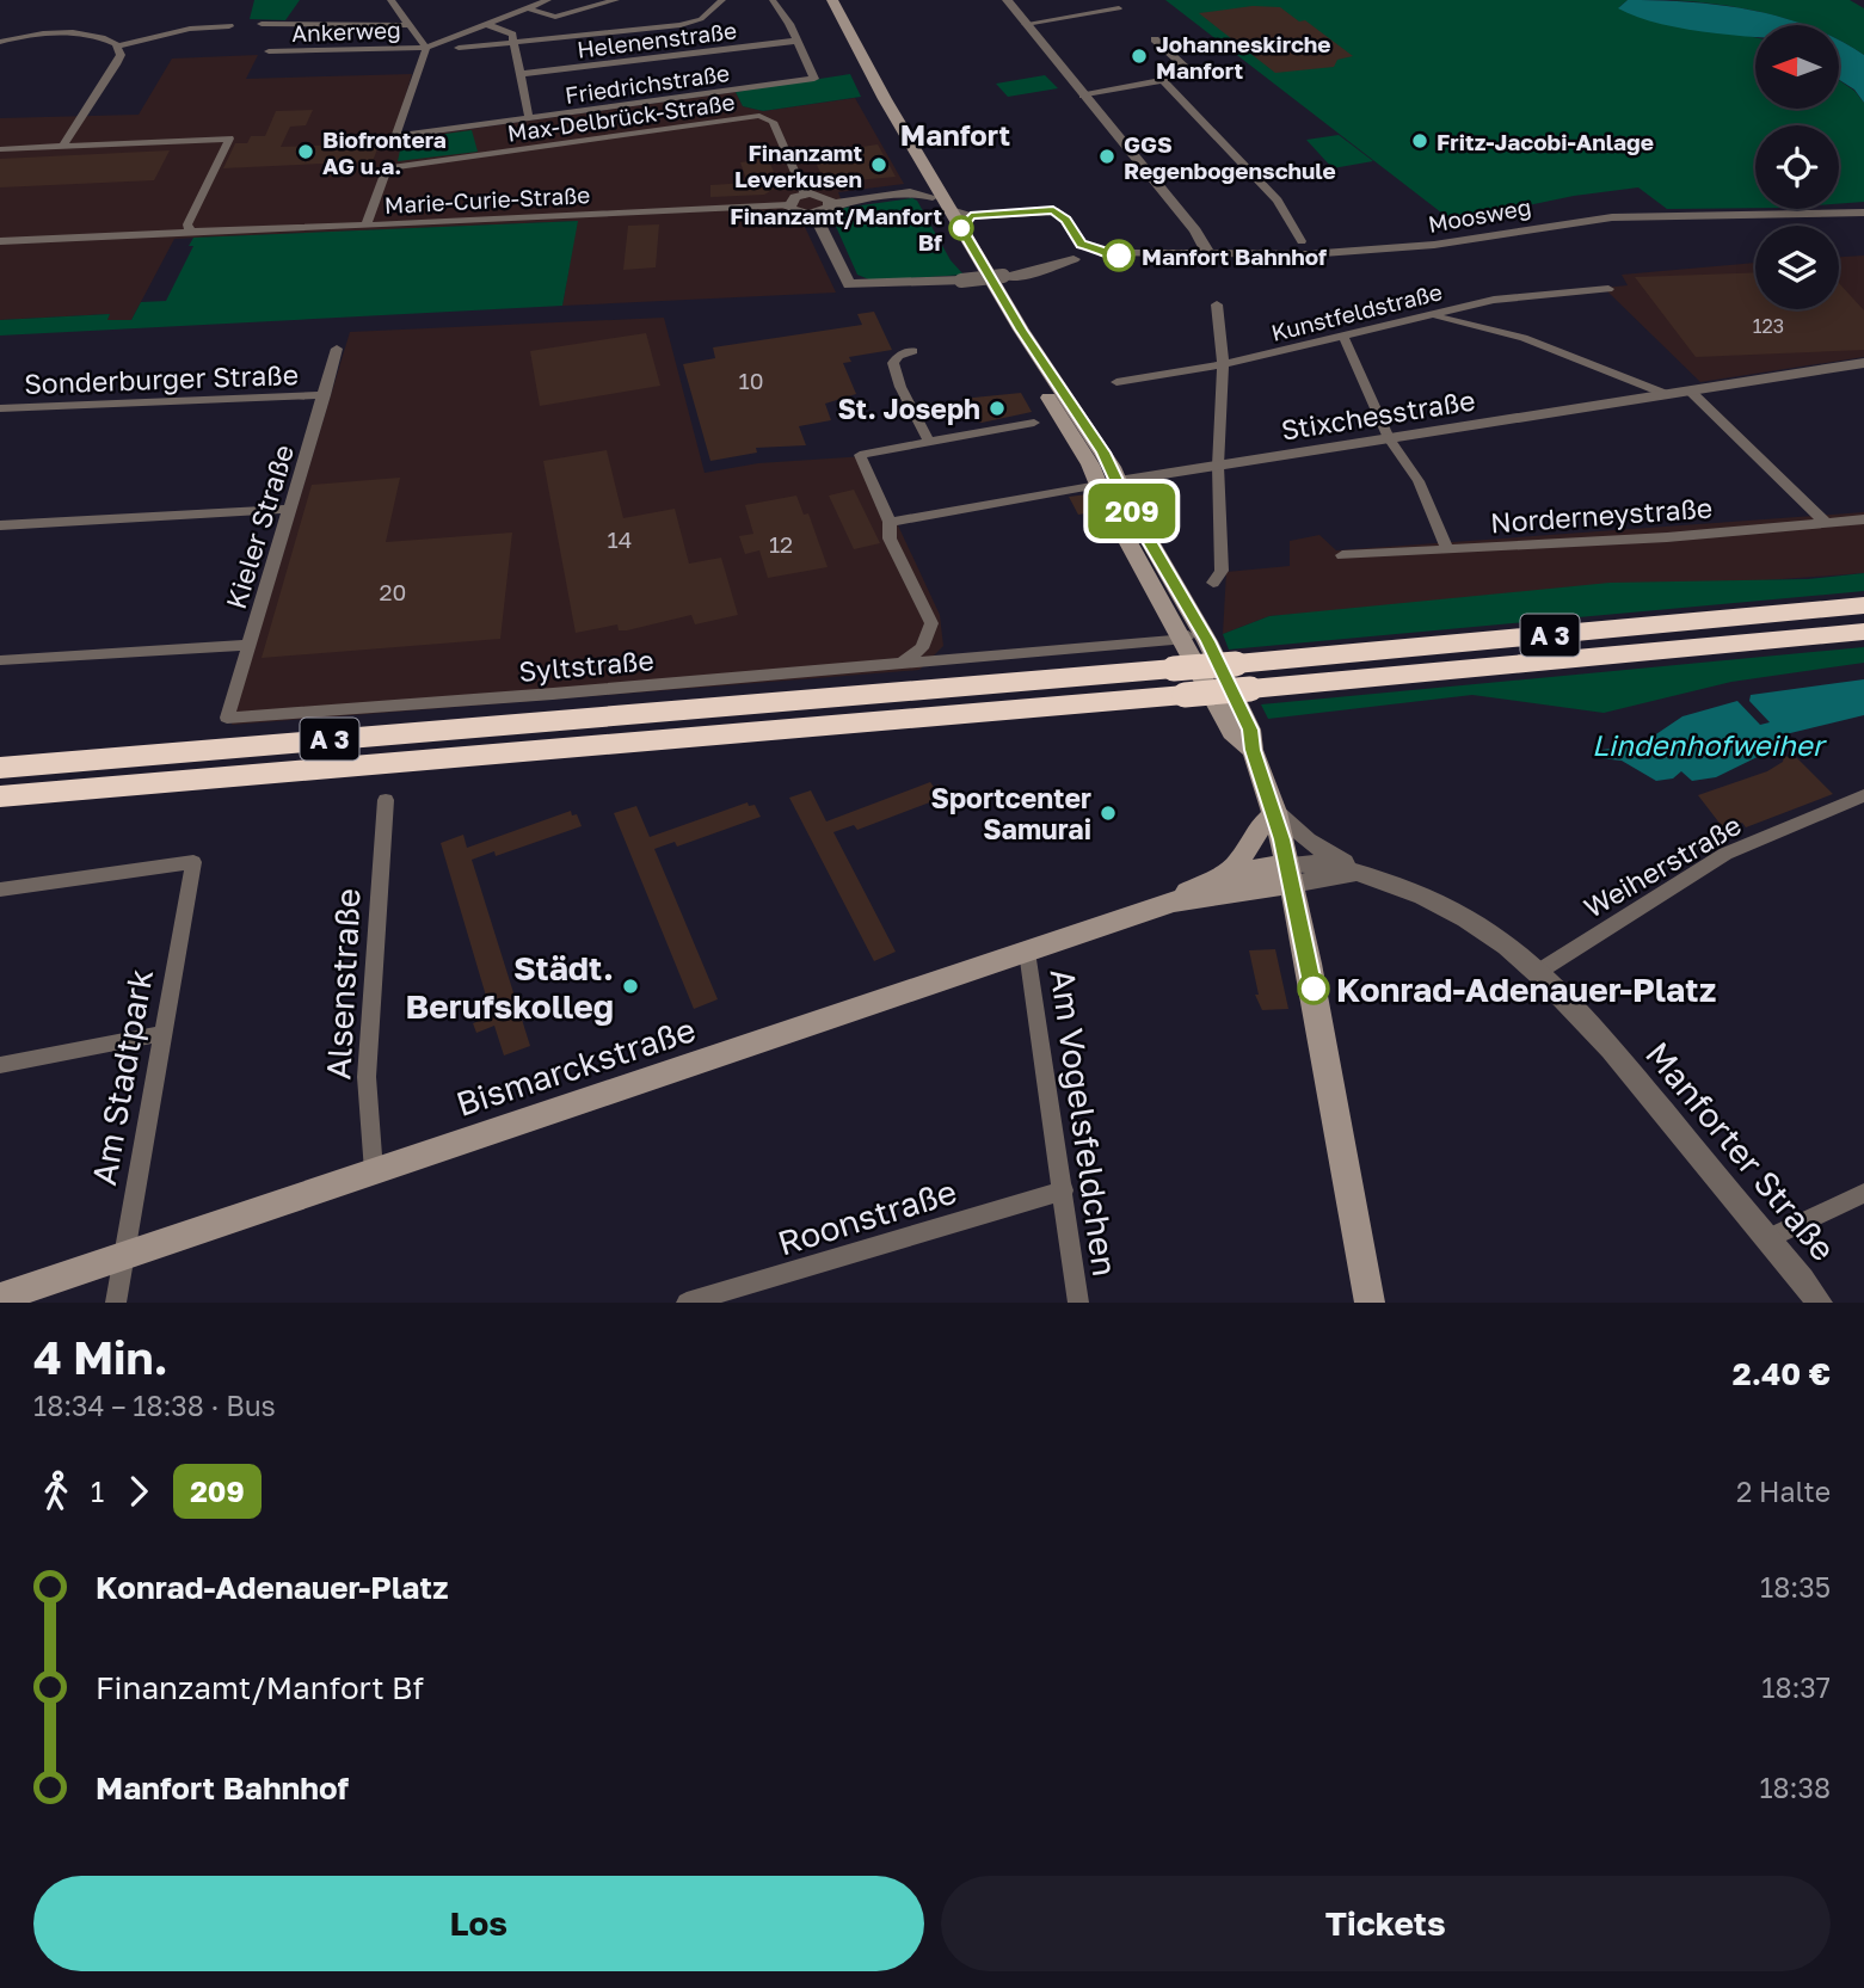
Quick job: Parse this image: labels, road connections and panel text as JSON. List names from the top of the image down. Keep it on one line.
{"streets":{"highway":["A 3"],"main road":["Bismarckstraße"],"street":["Ankerweg","Helenenstraße","Friedrichstraße","Max-Delbrück-Straße","Marie-Curie-Straße","Moosweg","Kunstfeldstraße","Sonderburger Straße","Stixchesstraße","Norderneystraße","Kieler Straße","Syltstraße","Weiherstraße","Alsenstraße","Am Stadtpark","Am Vogelsfeldchen","Manforter Straße","Roonstraße"]},"crossings":[["Ankerweg","Friedrichstraße"],["Helenenstraße","Friedrichstraße"],["Max-Delbrück-Straße","Marie-Curie-Straße"],["Sonderburger Straße","Kieler Straße"],["Kieler Straße","Syltstraße"],["Weiherstraße","Manforter Straße"],["Alsenstraße","Bismarckstraße"],["Bismarckstraße","Am Stadtpark"],["Bismarckstraße","Am Vogelsfeldchen"],["Am Vogelsfeldchen","Roonstraße"]],"districts":["Manfort"],"water":["Lindenhofweiher"],"places":["Johanneskirche Manfort","Fritz-Jacobi-Anlage","Biofrontera AG u.a.","GGS Regenbogenschule","Finanzamt Leverkusen","Finanzamt/Manfort Bf","Manfort Bahnhof","St. Joseph","Sportcenter Samurai","Städt. Berufskolleg","Konrad-Adenauer-Platz"],"lines":["bus line 209"],"house_numbers":["123","10","14","12","20"],"north":"left","page":{"on_map":"209","heading":["4 Min.","18:34 – 18:38 · Bus","2.40 €"],"legs":["1","209","2 Halte"],"list":[{"name":"Konrad-Adenauer-Platz","value":"18:35"},{"name":"Finanzamt/Manfort Bf","value":"18:37"},{"name":"Manfort Bahnhof","value":"18:38"}],"buttons":["Los","Tickets"]}}
